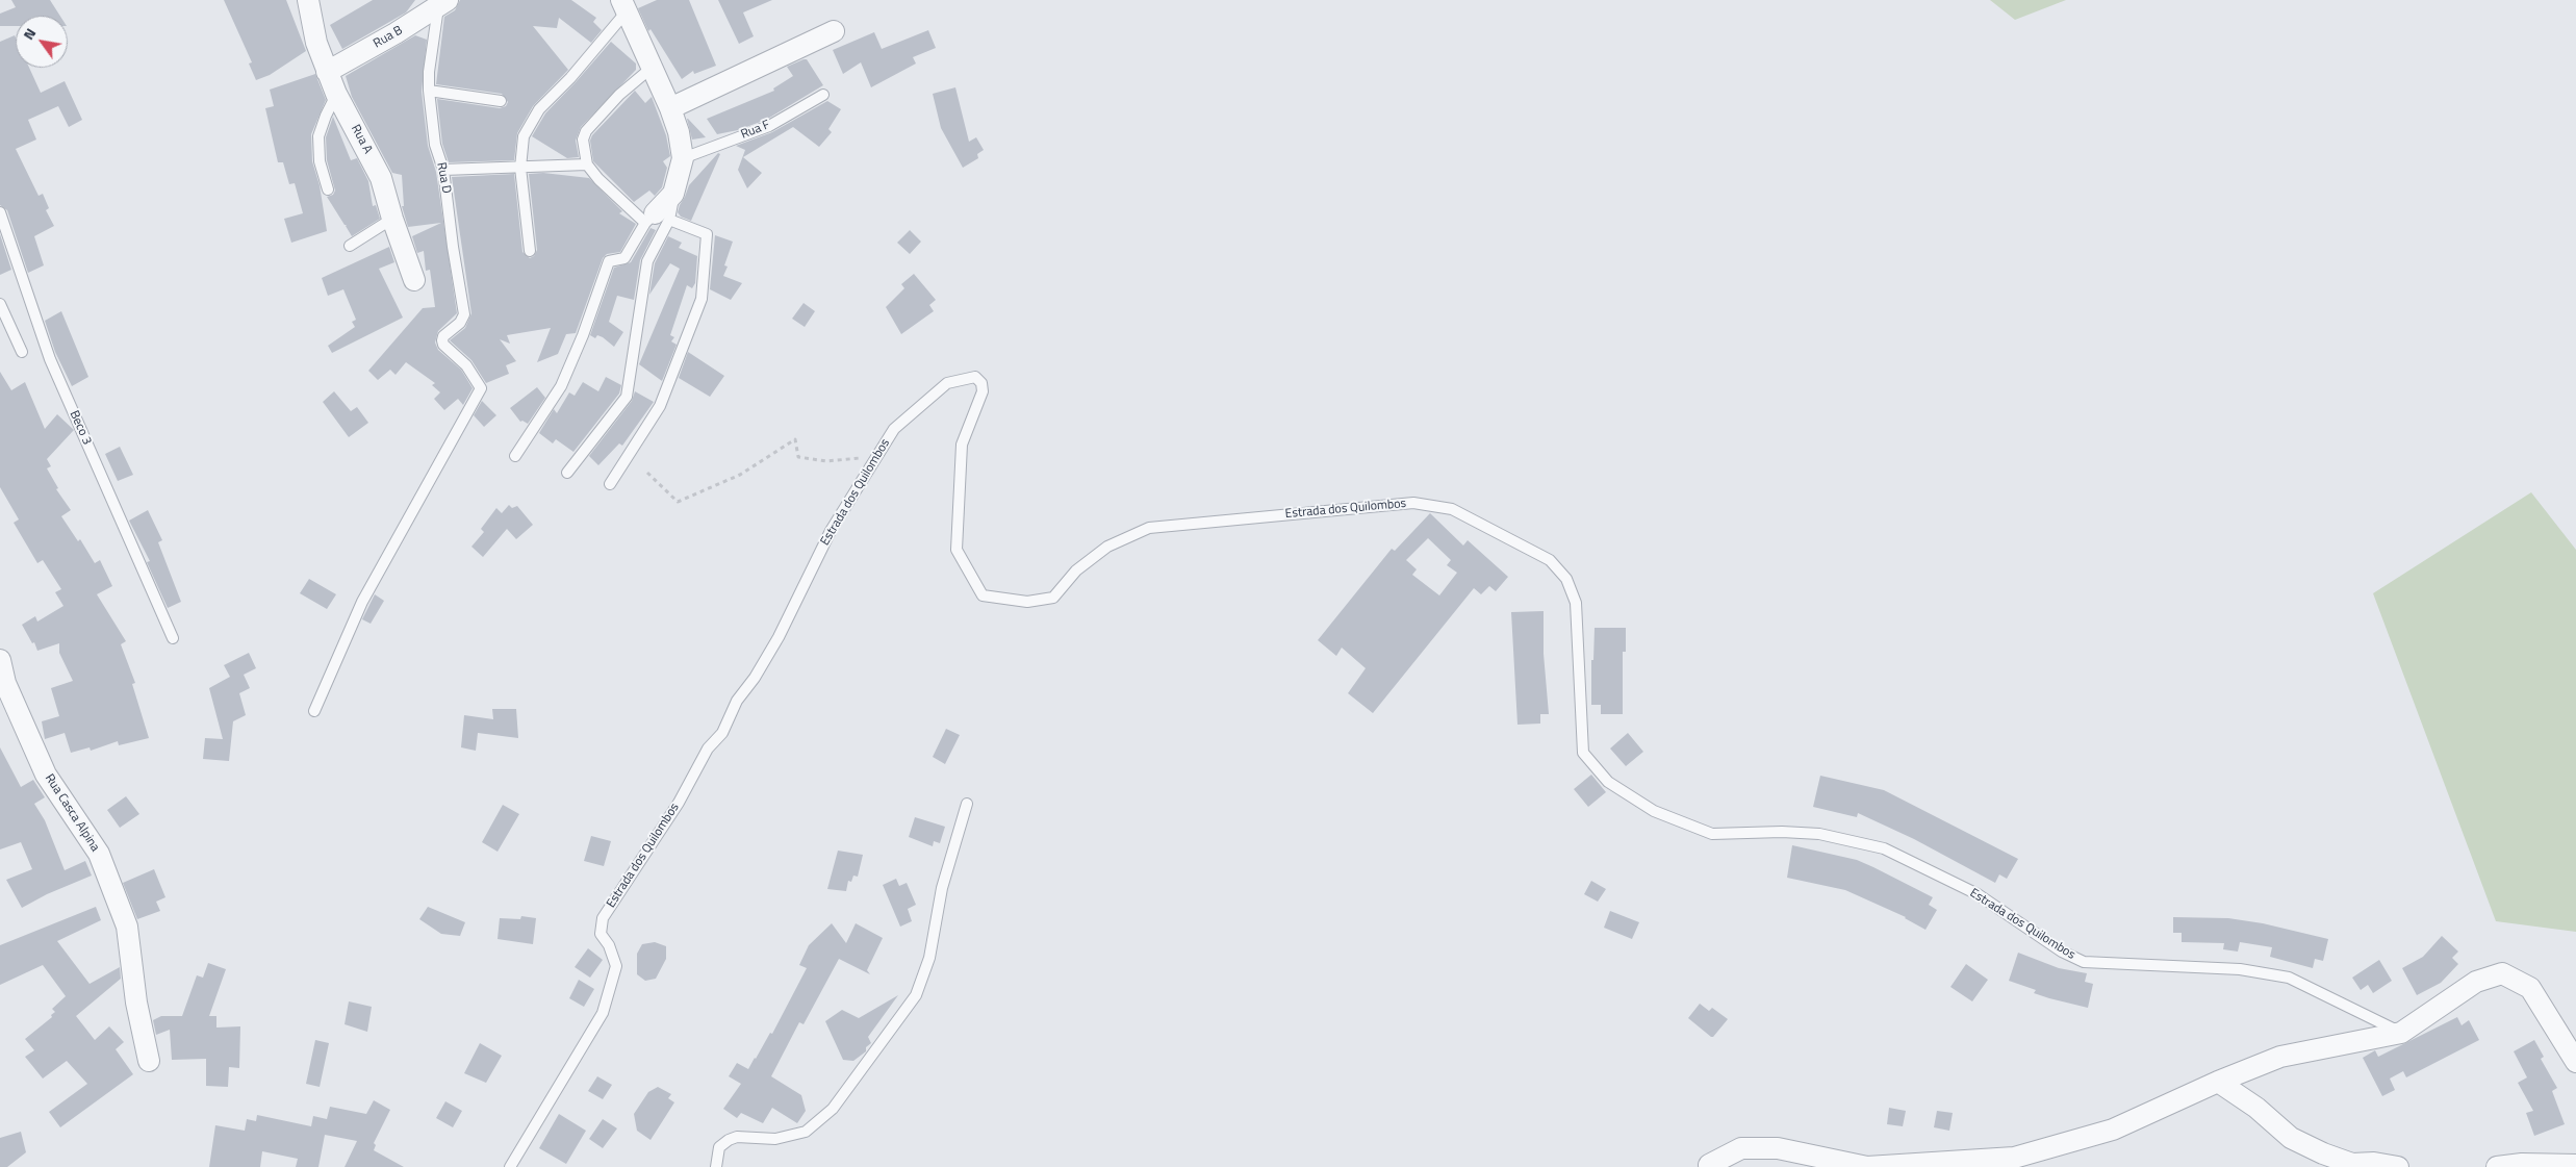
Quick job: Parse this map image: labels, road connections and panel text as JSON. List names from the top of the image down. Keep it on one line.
{"streets":{"street":["Rua B","Rua A","Rua Casca Alpina"],"lane":["Rua F","Rua D","Beco 3","Estrada dos Quilombos"]},"crossings":[["Rua B","Rua A"],["Rua B","Rua D"]],"north":"top left"}
